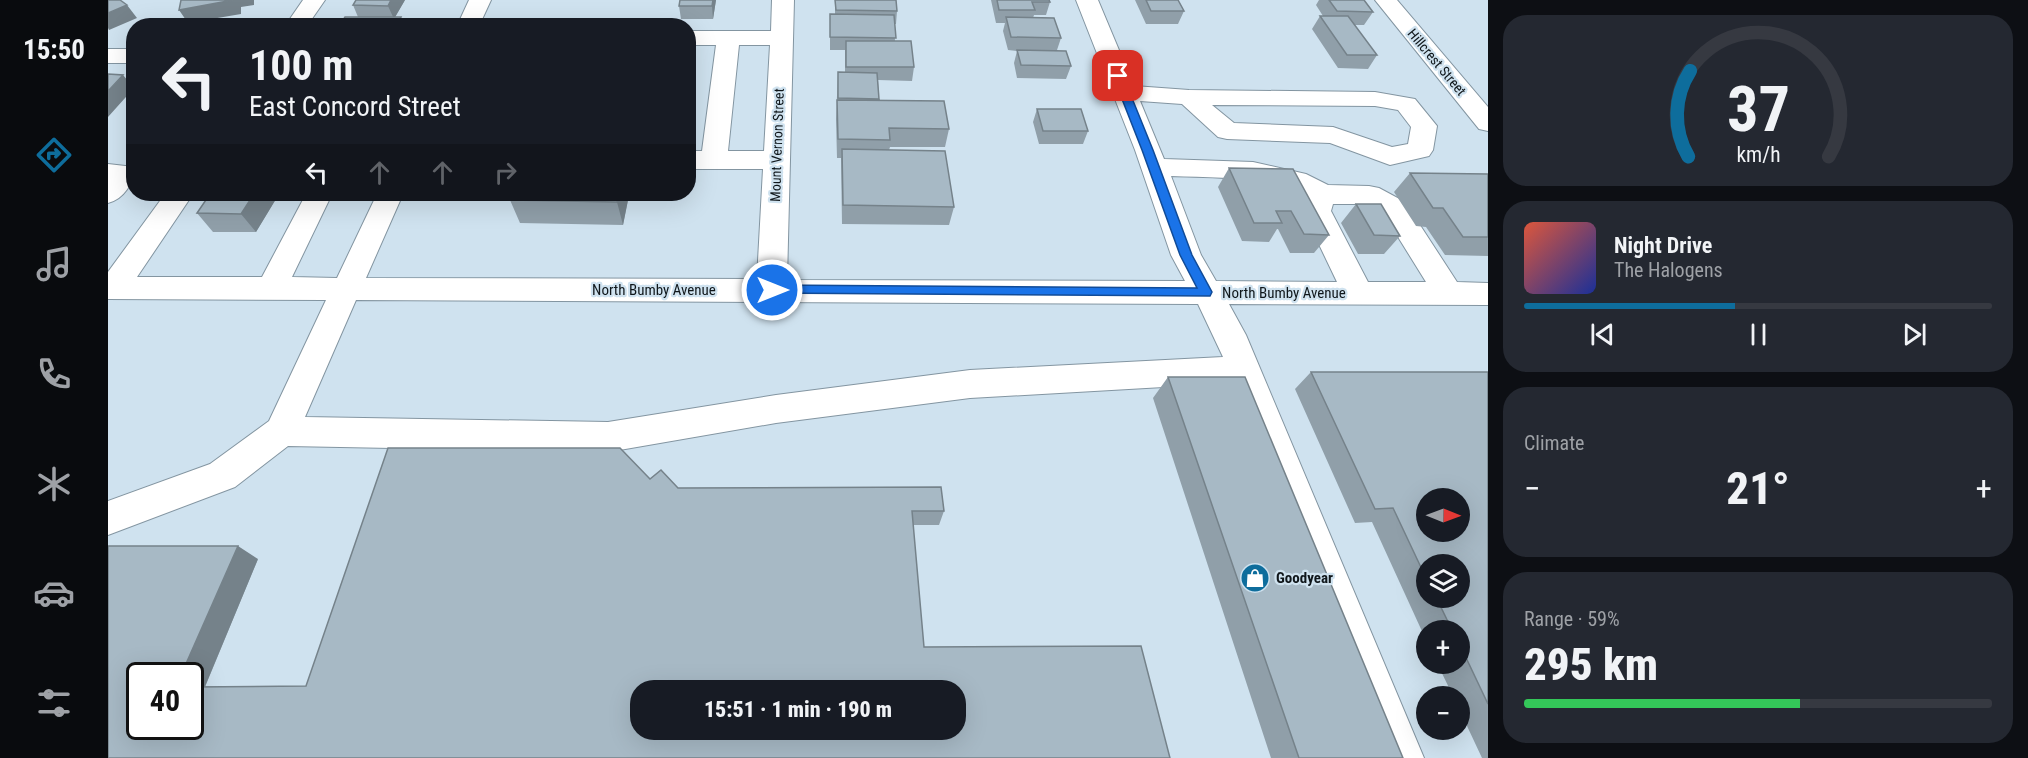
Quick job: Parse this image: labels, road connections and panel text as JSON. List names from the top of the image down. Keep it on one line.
{"streets":{"street":["Hillcrest Street","Mount Vernon Street","North Bumby Avenue"]},"crossings":[["Mount Vernon Street","North Bumby Avenue"]],"places":{"shop":["Goodyear"]},"north":"right","page":{"tabs":"15:50","turn":["100 m","East Concord Street"],"song":["Night Drive","The Halogens"],"tile":["Climate",["Range · 59%","295 km"]],"heat":["−","21°","+"],"map_buttons":["+","−"],"limit":"40","trip":"15:51 · 1 min · 190 m","gauge":["37","km/h"]}}
